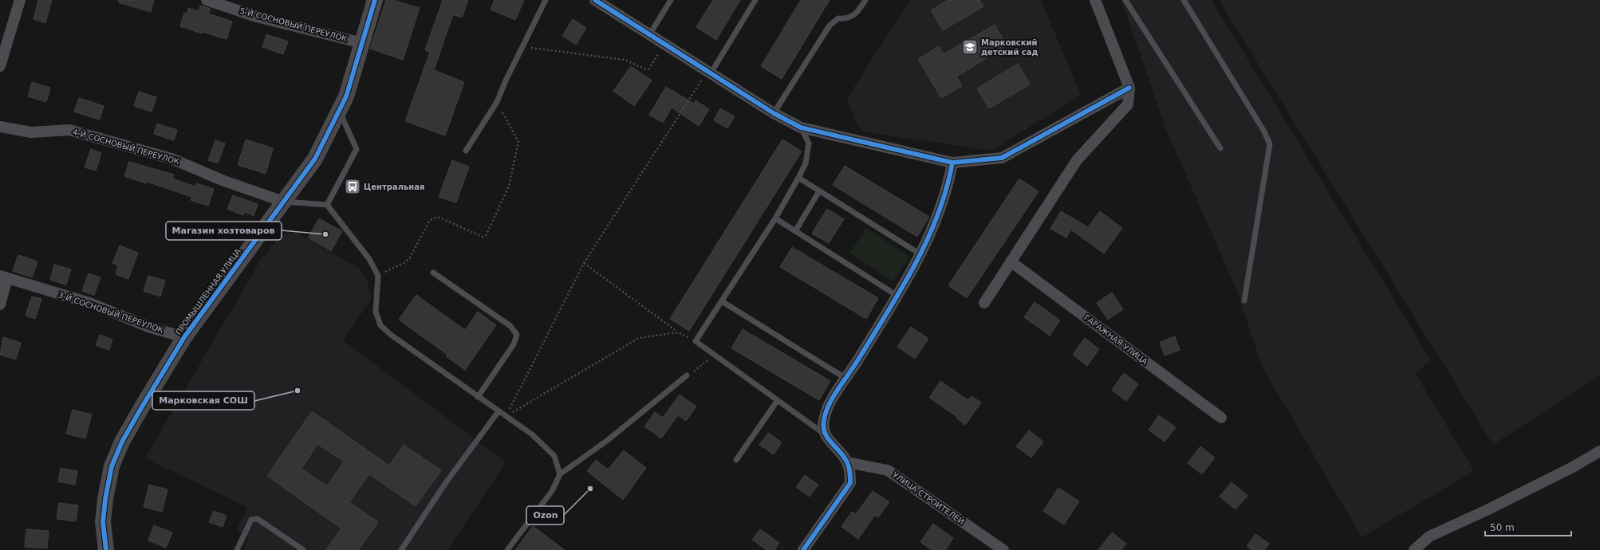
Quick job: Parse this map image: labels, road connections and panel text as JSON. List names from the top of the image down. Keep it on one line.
{"streets":{"street":["5-Й СОСНОВЫЙ ПЕРЕУЛОК","4-Й СОСНОВЫЙ ПЕРЕУЛОК","ПРОМЫШЛЕННАЯ УЛИЦА","3-Й СОСНОВЫЙ ПЕРЕУЛОК","ГАРАЖНАЯ УЛИЦА","УЛИЦА СТРОИТЕЛЕЙ"]},"crossings":[["5-Й СОСНОВЫЙ ПЕРЕУЛОК","ПРОМЫШЛЕННАЯ УЛИЦА"],["4-Й СОСНОВЫЙ ПЕРЕУЛОК","ПРОМЫШЛЕННАЯ УЛИЦА"],["ПРОМЫШЛЕННАЯ УЛИЦА","3-Й СОСНОВЫЙ ПЕРЕУЛОК"]],"places":{"school or university":["Марковский детский сад"],"bus stop":["Центральная"],"other":["Магазин хозтоваров","Марковская СОШ","Ozon"]},"scale_bar":"50 m"}
